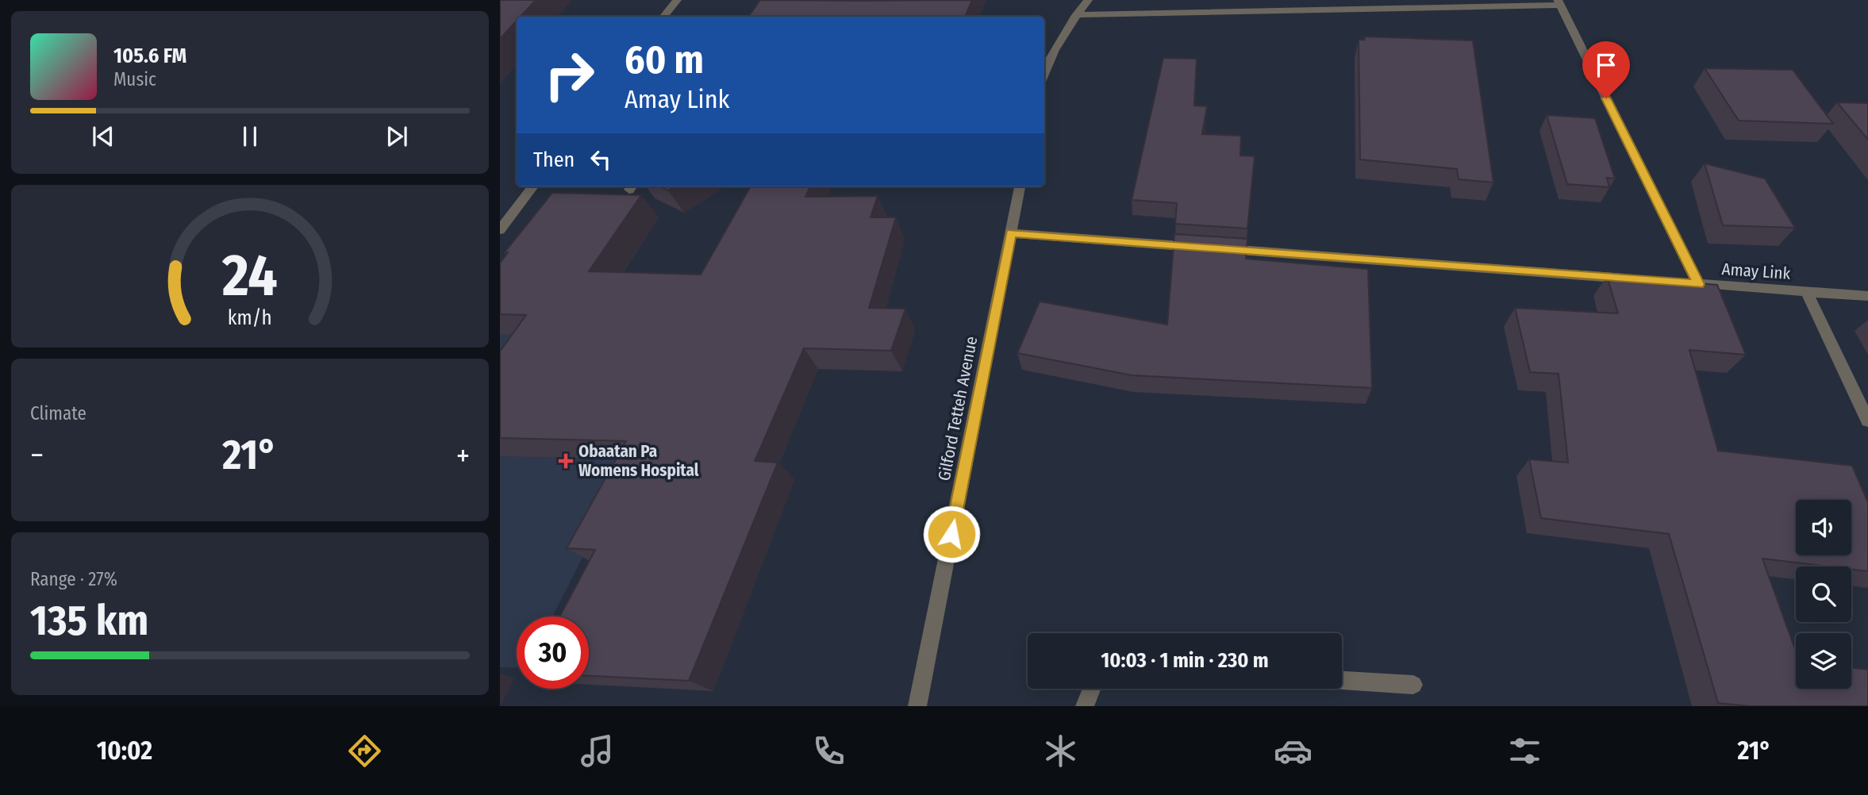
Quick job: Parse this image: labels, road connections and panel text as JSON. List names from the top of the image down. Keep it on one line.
{"streets":{"street":["Amay Link","Gilford Tetteh Avenue"]},"places":{"health":["Obaatan Pa Womens Hospital"]},"page":{"turn":["60 m","Amay Link"],"song":["105.6 FM","Music"],"then":"Then","tile":["Climate",["Range · 27%","135 km"]],"heat":["−","21°","+"],"limit":"30","trip":"10:03 · 1 min · 230 m","tabs":["10:02","21°"],"gauge":["24","km/h"]}}
